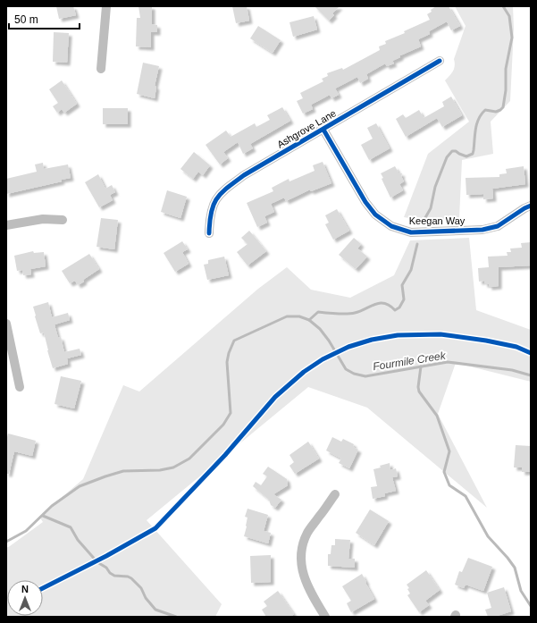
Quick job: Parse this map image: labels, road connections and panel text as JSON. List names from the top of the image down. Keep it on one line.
{"streets":{"street":["Ashgrove Lane","Keegan Way"]},"crossings":[["Ashgrove Lane","Keegan Way"]],"water":["Fourmile Creek"],"scale_bar":"50 m","north":"top"}
